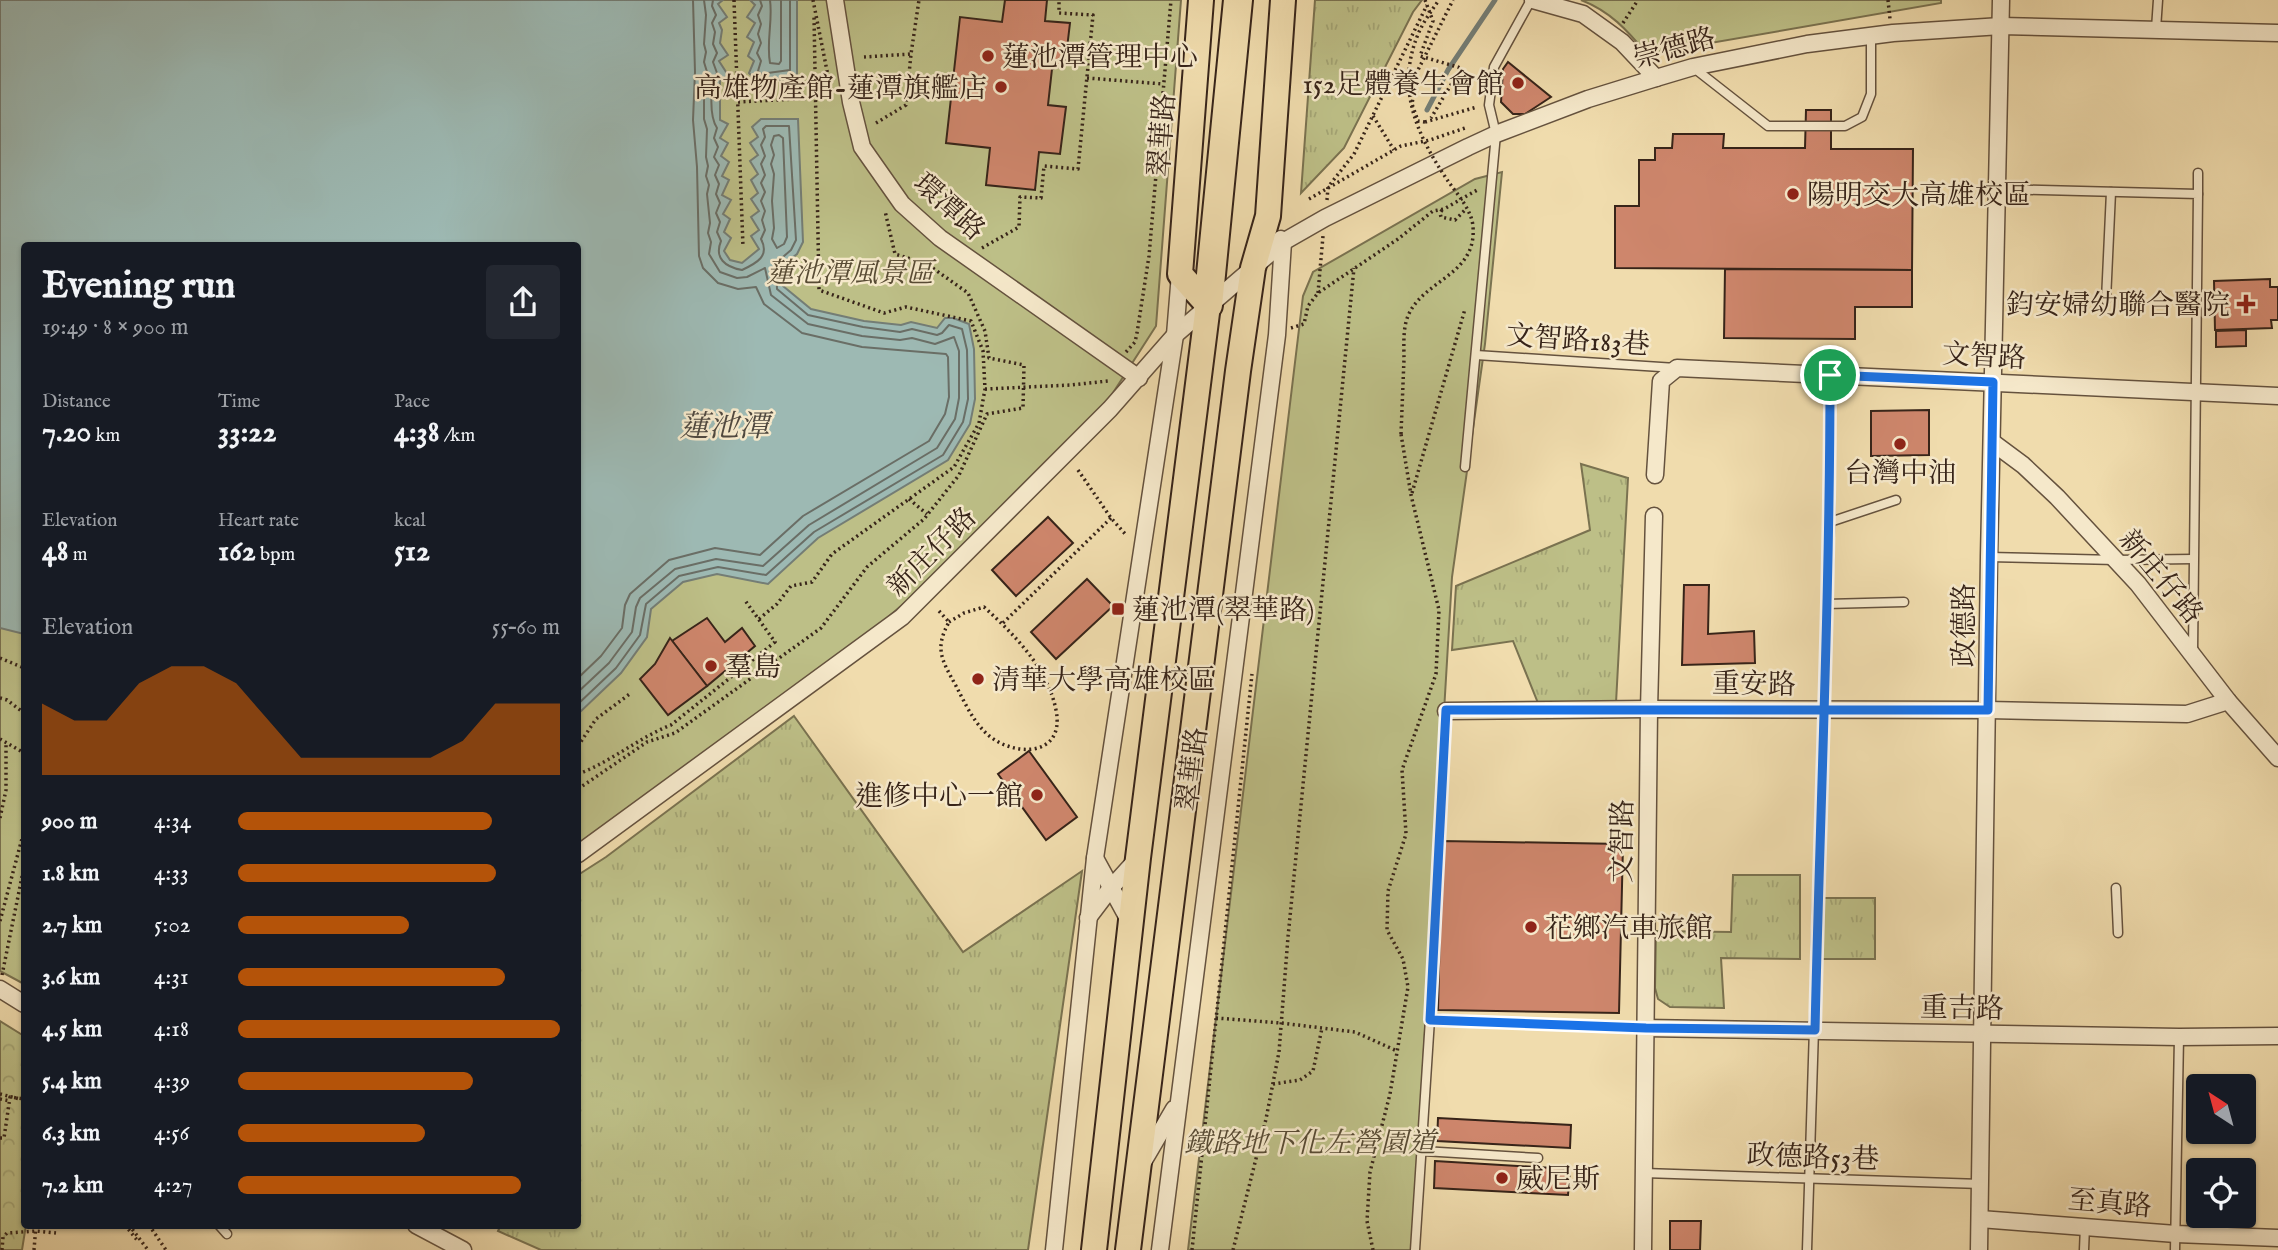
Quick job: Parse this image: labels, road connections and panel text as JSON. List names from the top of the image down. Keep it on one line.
{"streets":{"main road":["翠華路"],"street":["崇德路","環潭路","文智路","新庄仔路","政德路","重安路","重吉路","至真路"],"lane":["文智路183巷","政德路53巷"]},"crossings":[["崇德路","翠華路"],["崇德路","新庄仔路"],["崇德路","政德路"],["翠華路","新庄仔路"],["環潭路","新庄仔路"],["文智路183巷","文智路"],["文智路","政德路"],["文智路","重安路"],["文智路","重吉路"],["文智路","政德路53巷"],["新庄仔路","政德路"],["新庄仔路","重安路"],["政德路","重安路"],["政德路","重吉路"],["政德路","政德路53巷"],["政德路","至真路"]],"water":["蓮池潭"],"parks":["蓮池潭風景區","鐵路地下化左營園道"],"places":{"other":["蓮池潭管理中心","152足體養生會館","高雄物產館-蓮潭旗艦店","陽明交大高雄校區","台灣中油","羣島","清華大學高雄校區","進修中心一館","花鄉汽車旅館","威尼斯"],"health":["鈞安婦幼聯合醫院"],"transit":["蓮池潭(翠華路)"]},"north":"top left","page":{"heading":["Evening run","19:49 · 8 × 900 m"],"stats":[["Distance","7.20 km"],["Time","33:22"],["Pace","4:38 /km"],["Elevation","48 m"],["Heart rate","162 bpm"],["kcal","512"]],"chart":["Elevation","55–60 m"],"list":[{"name":"900 m","note":"4:34"},{"name":"1.8 km","note":"4:33"},{"name":"2.7 km","note":"5:02"},{"name":"3.6 km","note":"4:31"},{"name":"4.5 km","note":"4:18"},{"name":"5.4 km","note":"4:39"},{"name":"6.3 km","note":"4:56"},{"name":"7.2 km","note":"4:27"}]}}
